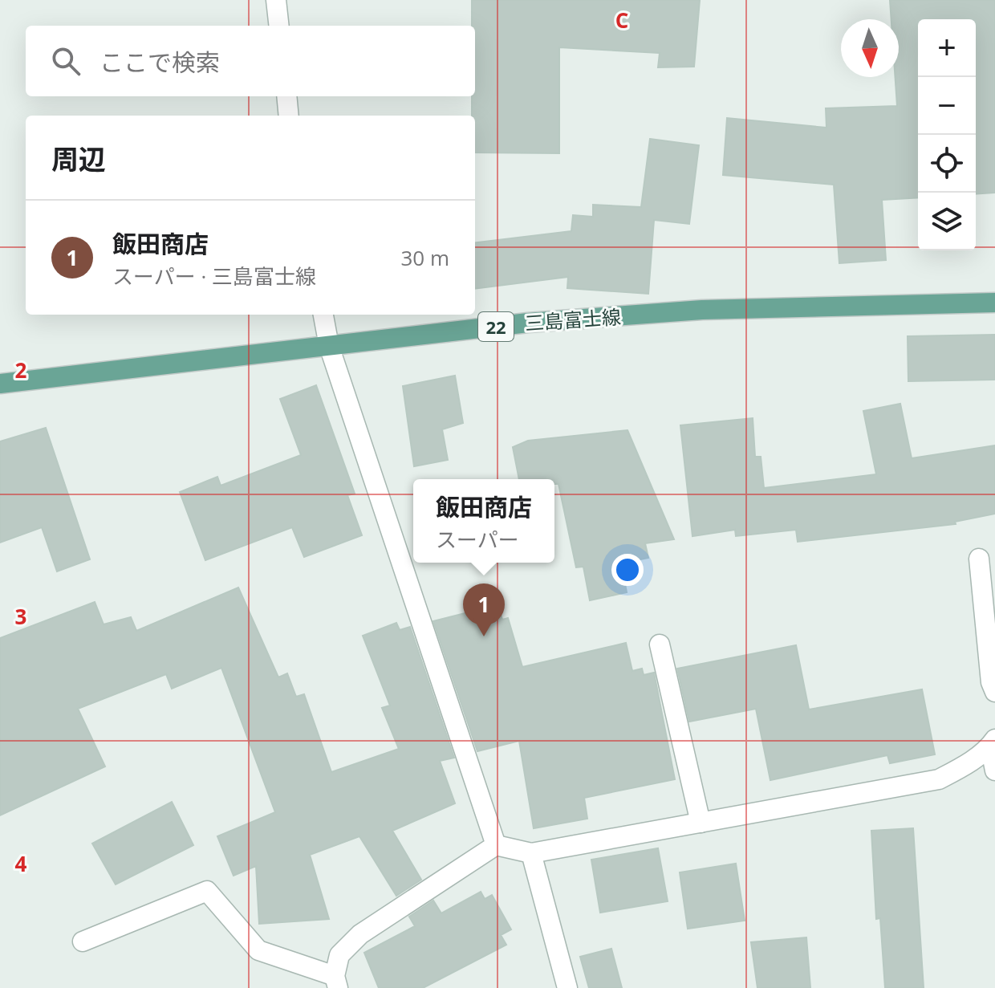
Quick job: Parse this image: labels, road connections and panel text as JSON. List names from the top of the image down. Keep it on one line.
{"streets":{"main road":["三島富士線","22"]},"north":"bottom","page":{"map_buttons":["+","−"],"search":"ここで検索","heading":"周辺","list":[{"mark":"1","name":"飯田商店","note":"スーパー · 三島富士線","value":"30 m"}],"popup":["飯田商店","スーパー"],"pins":"1"},"grid":{"columns":["C"],"rows":["2","3","4"]}}
